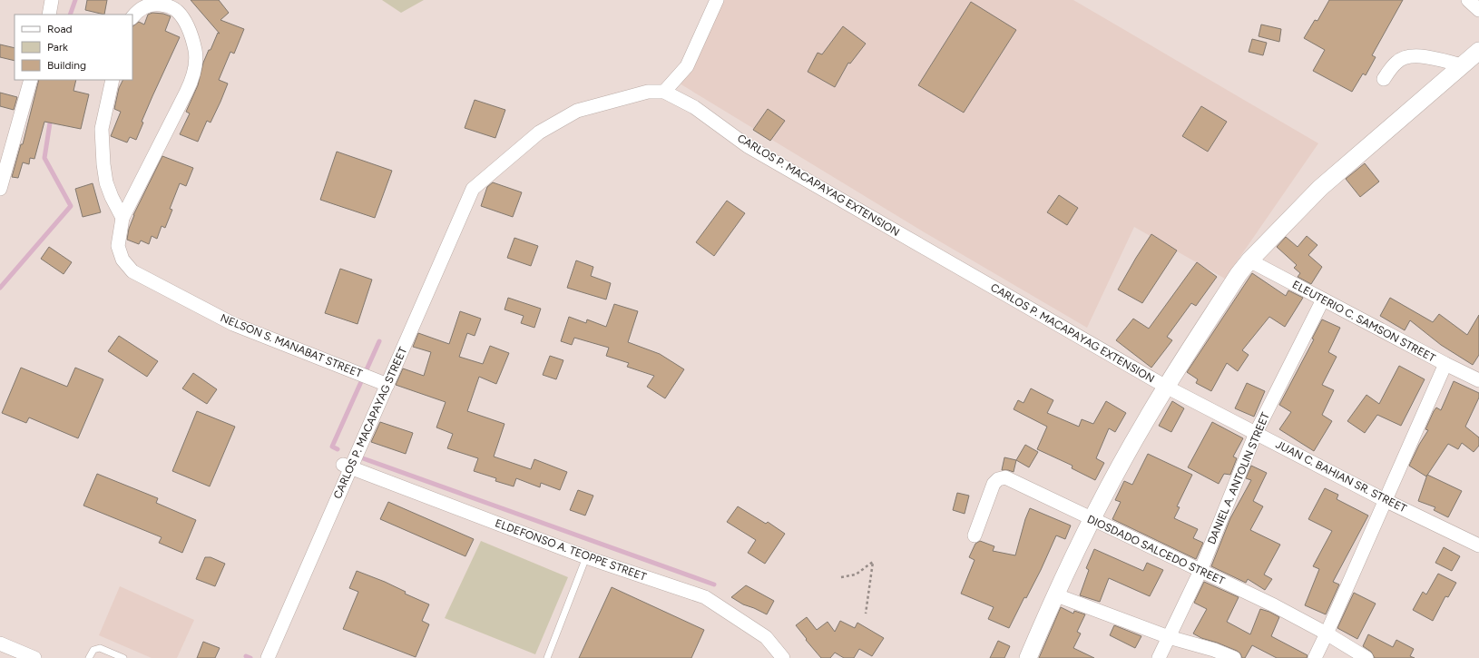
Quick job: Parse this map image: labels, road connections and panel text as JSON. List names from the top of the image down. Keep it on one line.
{"streets":{"street":["CARLOS P. MACAPAYAG EXTENSION","ELEUTERIO C. SAMSON STREET","NELSON S. MANABAT STREET","CARLOS P. MACAPAYAG STREET","JUAN C. BAHIAN SR. STREET","DANIEL A. ANTOLIN STREET","ELDEFONSO A. TEOPPE STREET","DIOSDADO SALCEDO STREET"]},"crossings":[["CARLOS P. MACAPAYAG EXTENSION","CARLOS P. MACAPAYAG STREET"],["CARLOS P. MACAPAYAG EXTENSION","JUAN C. BAHIAN SR. STREET"],["ELEUTERIO C. SAMSON STREET","DANIEL A. ANTOLIN STREET"],["NELSON S. MANABAT STREET","CARLOS P. MACAPAYAG STREET"],["CARLOS P. MACAPAYAG STREET","ELDEFONSO A. TEOPPE STREET"],["JUAN C. BAHIAN SR. STREET","DANIEL A. ANTOLIN STREET"],["DANIEL A. ANTOLIN STREET","DIOSDADO SALCEDO STREET"]],"legend":["Road","Park","Building"]}
